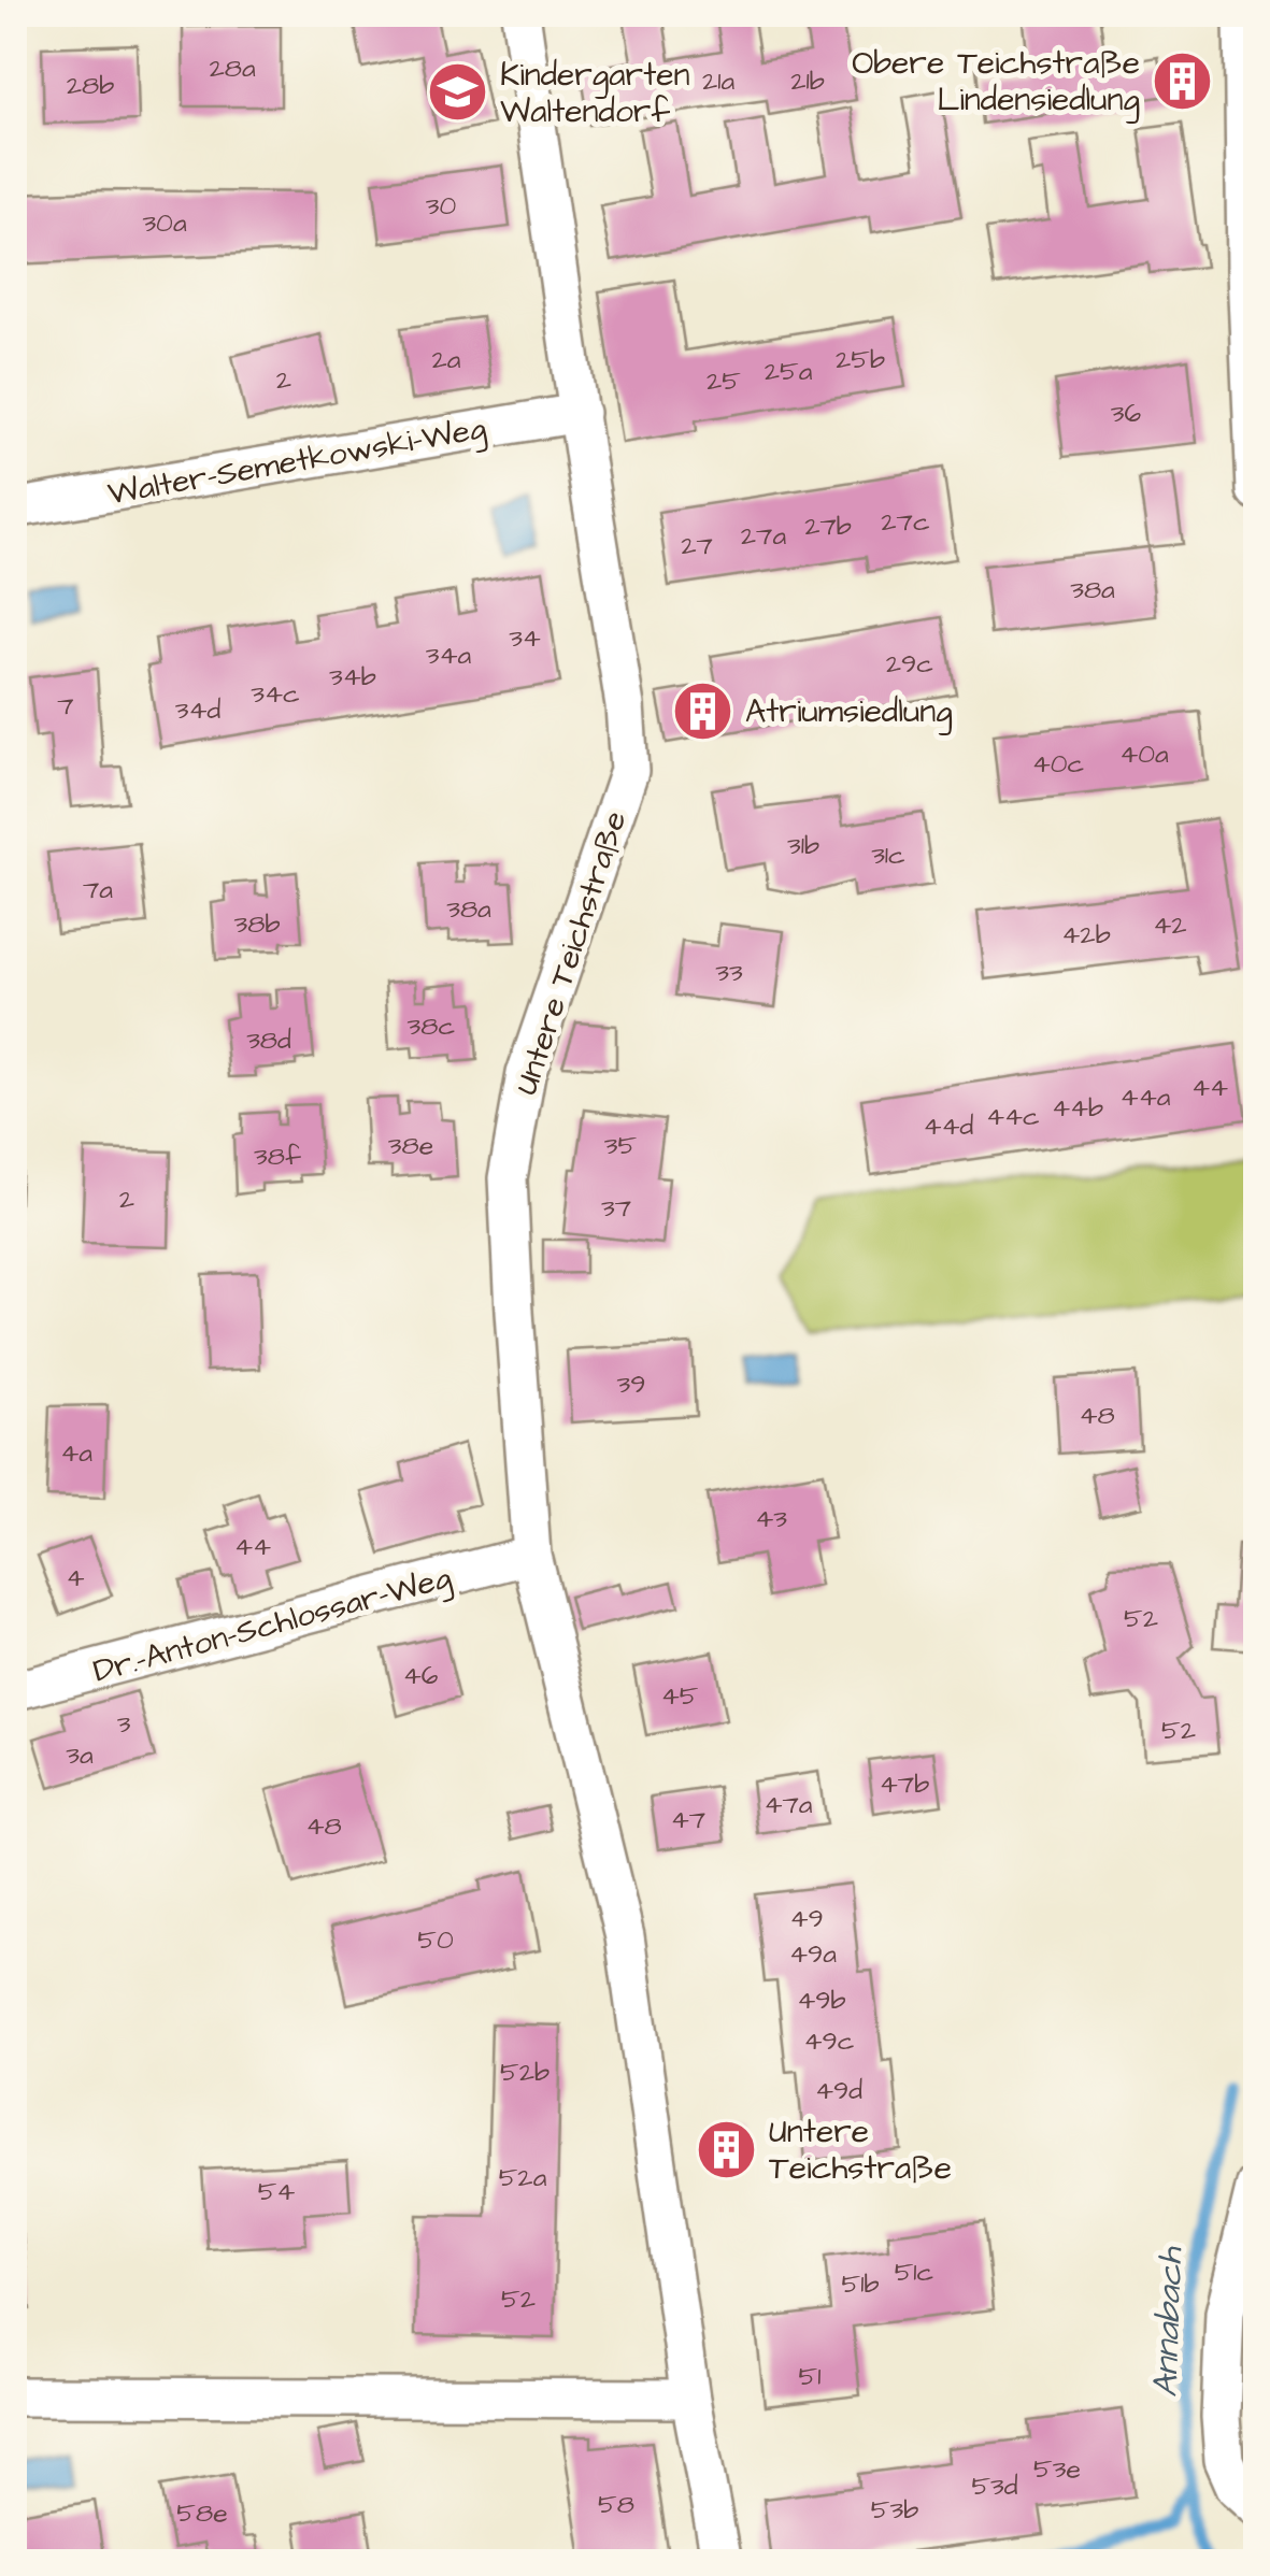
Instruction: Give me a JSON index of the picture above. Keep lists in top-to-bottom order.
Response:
{
  "streets": {
    "street": ["Walter-Semetkowski-Weg", "Untere Teichstraße", "Dr.-Anton-Schlossar-Weg"]
  },
  "crossings": [
    ["Walter-Semetkowski-Weg", "Untere Teichstraße"],
    ["Untere Teichstraße", "Dr.-Anton-Schlossar-Weg"]
  ],
  "water": ["Annabach"],
  "places": {
    "building": ["Obere Teichstraße Lindensiedlung", "Atriumsiedlung", "Untere Teichstraße"],
    "school or university": ["Kindergarten Waltendorf"]
  },
  "house_numbers": [
    "28a",
    "21a",
    "21b",
    "28b",
    "30",
    "30a",
    "2a",
    "25b",
    "25a",
    "2",
    "25",
    "36",
    "27c",
    "27b",
    "27a",
    "27",
    "38a",
    "34",
    "34a",
    "29c",
    "34b",
    "34c",
    "7",
    "34d",
    "40a",
    "40c",
    "31b",
    "31c",
    "7a",
    "38a",
    "38b",
    "42",
    "42b",
    "33",
    "38c",
    "38d",
    "44",
    "44a",
    "44b",
    "44c",
    "44d",
    "38e",
    "35",
    "38f",
    "2",
    "37",
    "39",
    "48",
    "4a",
    "43",
    "44",
    "4",
    "52",
    "46",
    "45",
    "3",
    "52",
    "3a",
    "47b",
    "47a",
    "47",
    "48",
    "49",
    "50",
    "49a",
    "49b",
    "49c",
    "52b",
    "49d",
    "52a",
    "54",
    "51c",
    "51b",
    "52",
    "51",
    "53e",
    "53d",
    "58",
    "53b",
    "58e"
  ]
}
